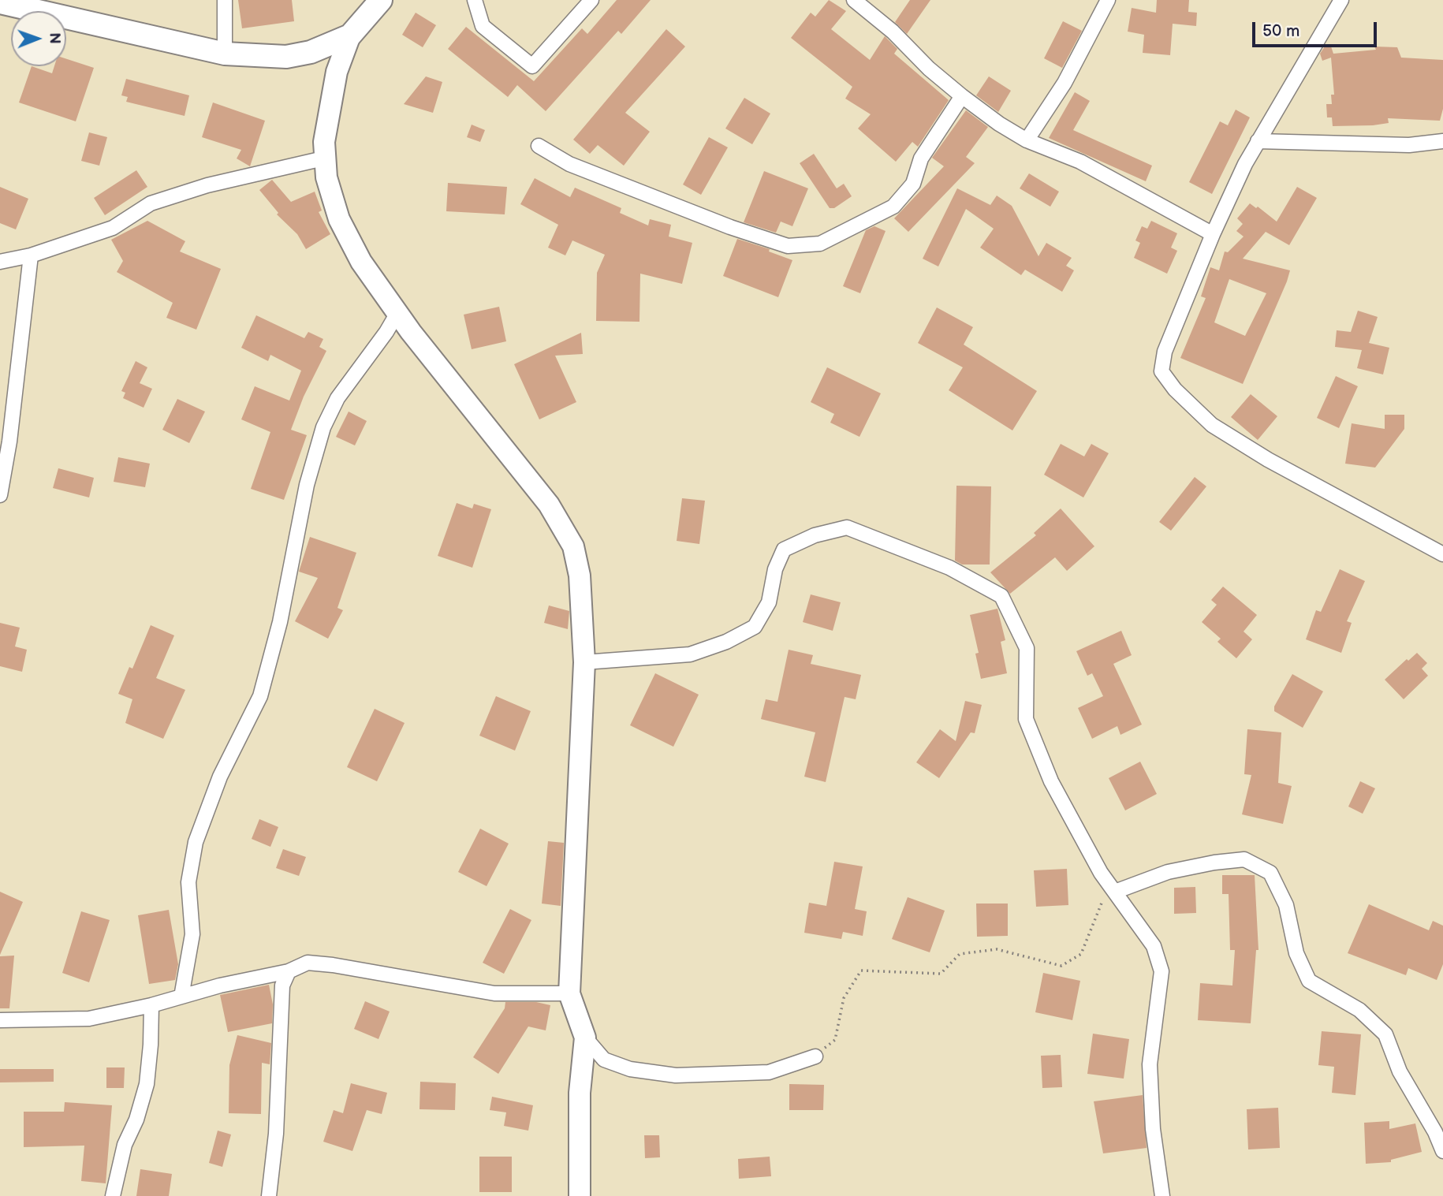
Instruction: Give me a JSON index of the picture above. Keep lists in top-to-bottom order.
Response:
{
  "scale_bar": "50 m",
  "north": "right"
}
